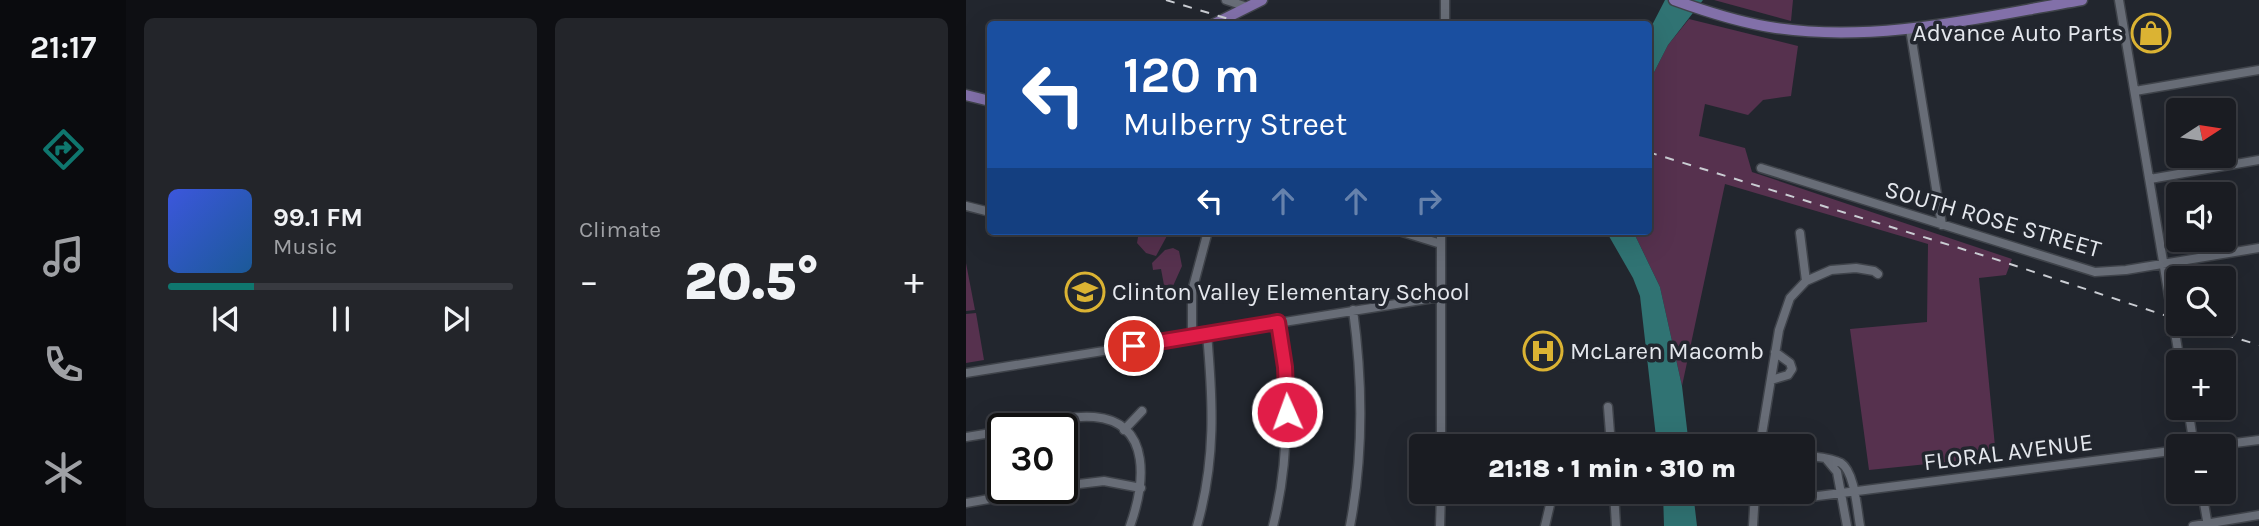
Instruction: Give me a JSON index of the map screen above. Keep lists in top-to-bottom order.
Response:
{
  "streets": {
    "street": ["SOUTH ROSE STREET", "FLORAL AVENUE"]
  },
  "places": {
    "shop": ["Advance Auto Parts"],
    "school or university": ["Clinton Valley Elementary School"],
    "hospital": ["McLaren Macomb"]
  },
  "north": "right",
  "page": {
    "tabs": "21:17",
    "tile": "Climate",
    "turn": ["120 m", "Mulberry Street"],
    "map_buttons": ["+", "−"],
    "song": ["99.1 FM", "Music"],
    "heat": ["−", "20.5°", "+"],
    "limit": "30",
    "trip": "21:18 · 1 min · 310 m"
  }
}
